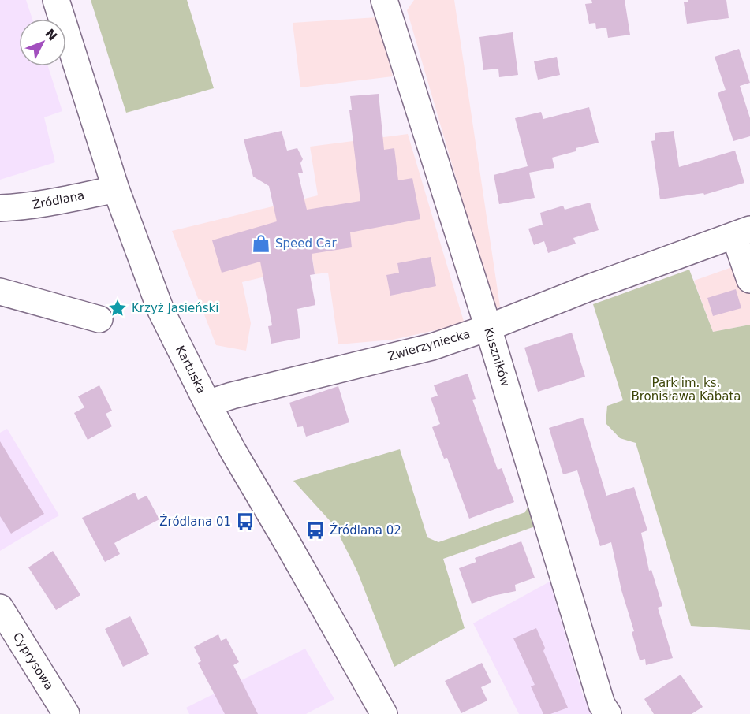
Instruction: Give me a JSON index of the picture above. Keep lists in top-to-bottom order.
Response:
{
  "streets": {
    "street": [
      "Źródlana",
      "Zwierzyniecka",
      "Kuszników",
      "Kartuska",
      "Cyprysowa"
    ]
  },
  "crossings": [
    ["Źródlana", "Kartuska"],
    ["Zwierzyniecka", "Kuszników"],
    ["Zwierzyniecka", "Kartuska"]
  ],
  "parks": ["Park im. ks. Bronisława Kabata"],
  "places": {
    "shop": ["Speed Car"],
    "place": ["Krzyż Jasieński"],
    "bus stop": ["Źródlana 01", "Źródlana 02"]
  },
  "north": "top right"
}
